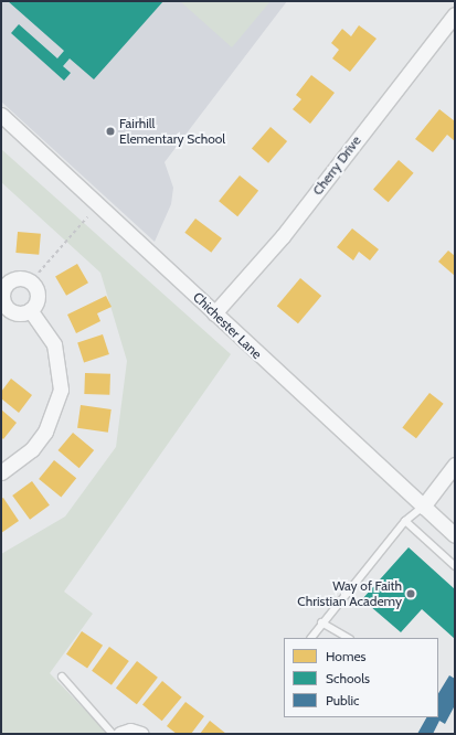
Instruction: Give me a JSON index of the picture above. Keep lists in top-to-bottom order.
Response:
{
  "streets": {
    "street": ["Cherry Drive", "Chichester Lane"]
  },
  "crossings": [
    ["Cherry Drive", "Chichester Lane"]
  ],
  "places": ["Fairhill Elementary School", "Way of Faith Christian Academy"],
  "legend": ["Homes", "Schools", "Public"]
}
